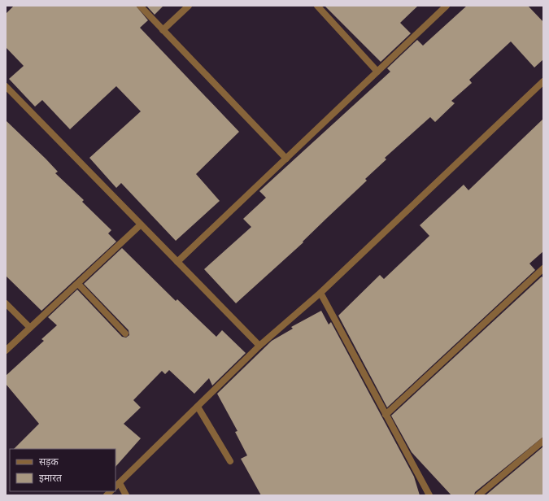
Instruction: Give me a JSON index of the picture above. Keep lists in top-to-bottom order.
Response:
{
  "legend": ["सड़क", "इमारत"]
}
